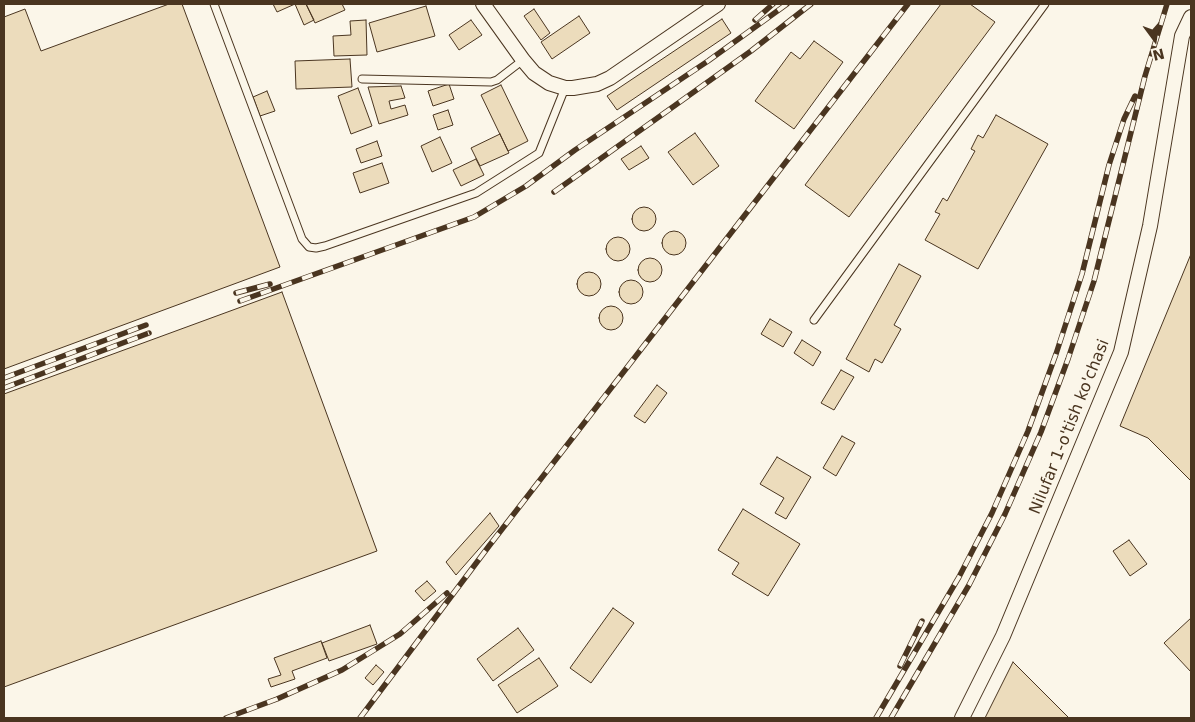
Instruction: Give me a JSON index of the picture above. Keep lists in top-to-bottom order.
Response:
{
  "streets": {
    "street": ["Nilufar 1-o'tish ko'chasi"]
  },
  "north": "bottom"
}
